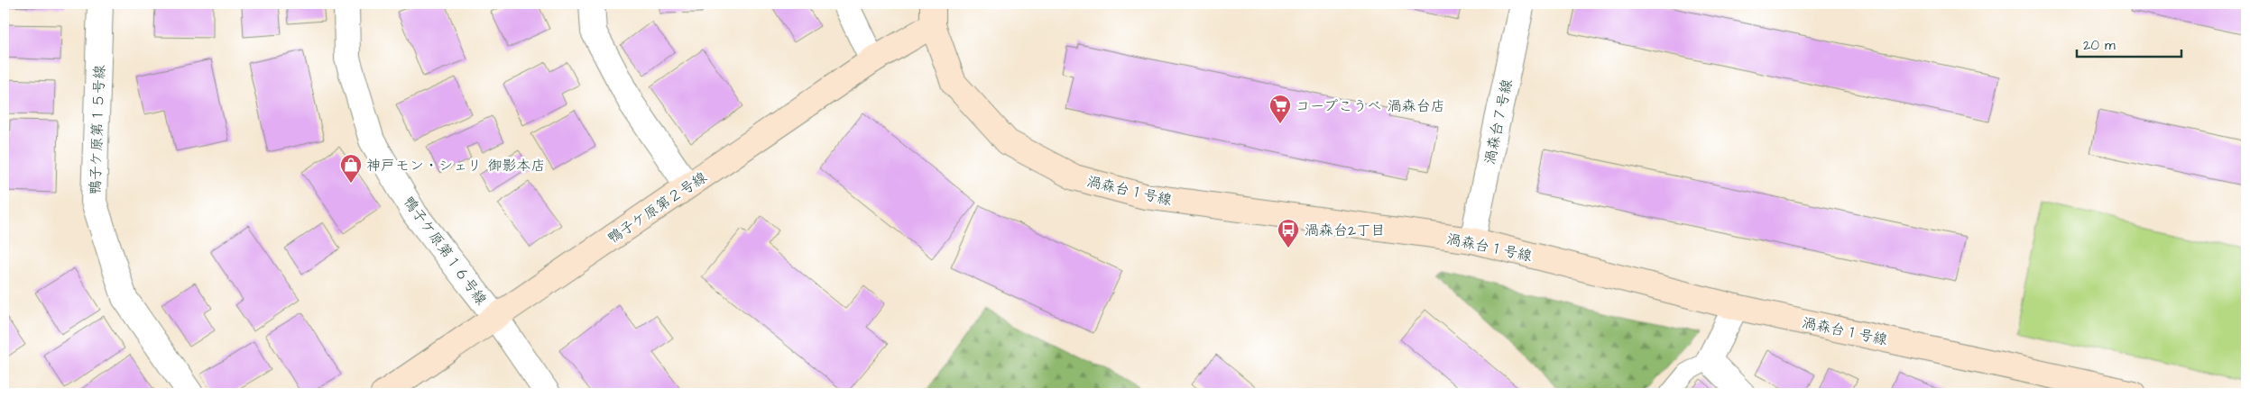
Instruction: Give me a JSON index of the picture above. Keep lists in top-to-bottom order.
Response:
{
  "streets": {
    "street": [
      "渦森台７号線",
      "鴨子ケ原第１５号線",
      "渦森台１号線",
      "鴨子ケ原第２号線",
      "鴨子ケ原第１６号線"
    ]
  },
  "crossings": [
    ["渦森台７号線", "渦森台１号線"],
    ["渦森台１号線", "鴨子ケ原第２号線"],
    ["鴨子ケ原第２号線", "鴨子ケ原第１６号線"]
  ],
  "places": {
    "supermarket": ["コープこうべ 渦森台店"],
    "shop": ["神戸モン・シェリ 御影本店"],
    "bus stop": ["渦森台2丁目"]
  },
  "scale_bar": "20 m"
}
